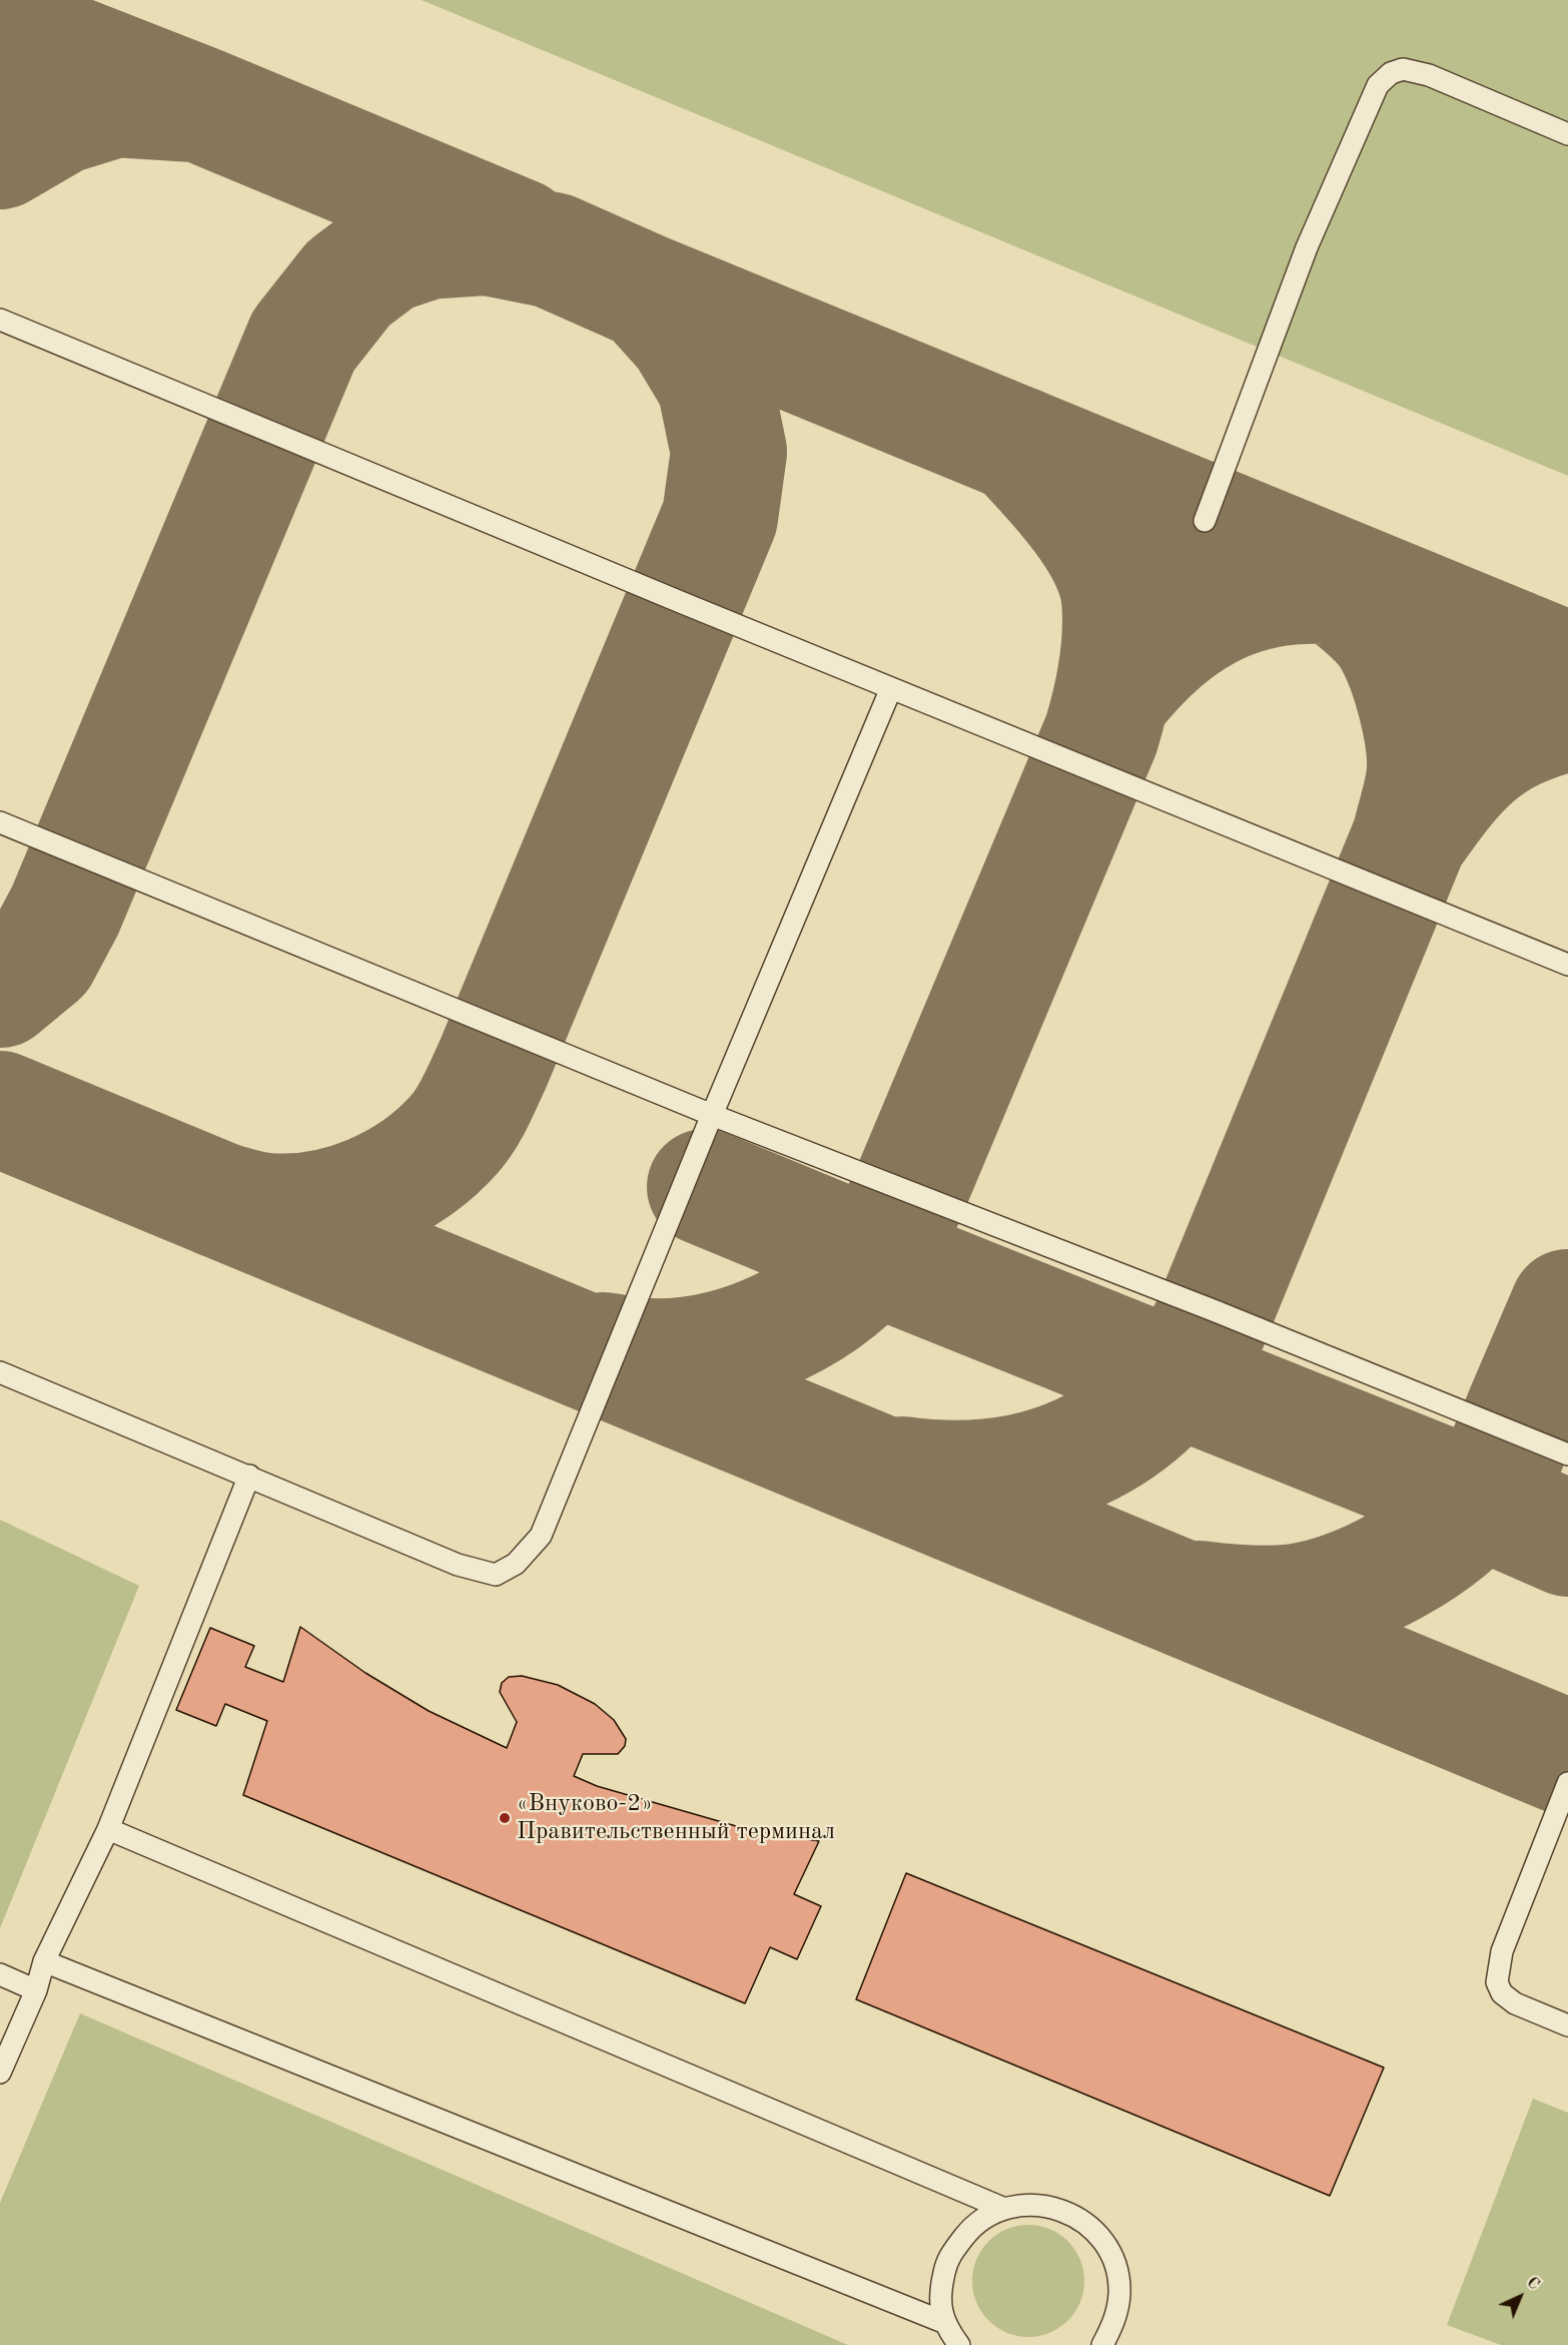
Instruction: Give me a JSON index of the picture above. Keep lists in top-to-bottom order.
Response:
{
  "places": ["«Внуково-2» Правительственный терминал"],
  "north": "top right"
}
